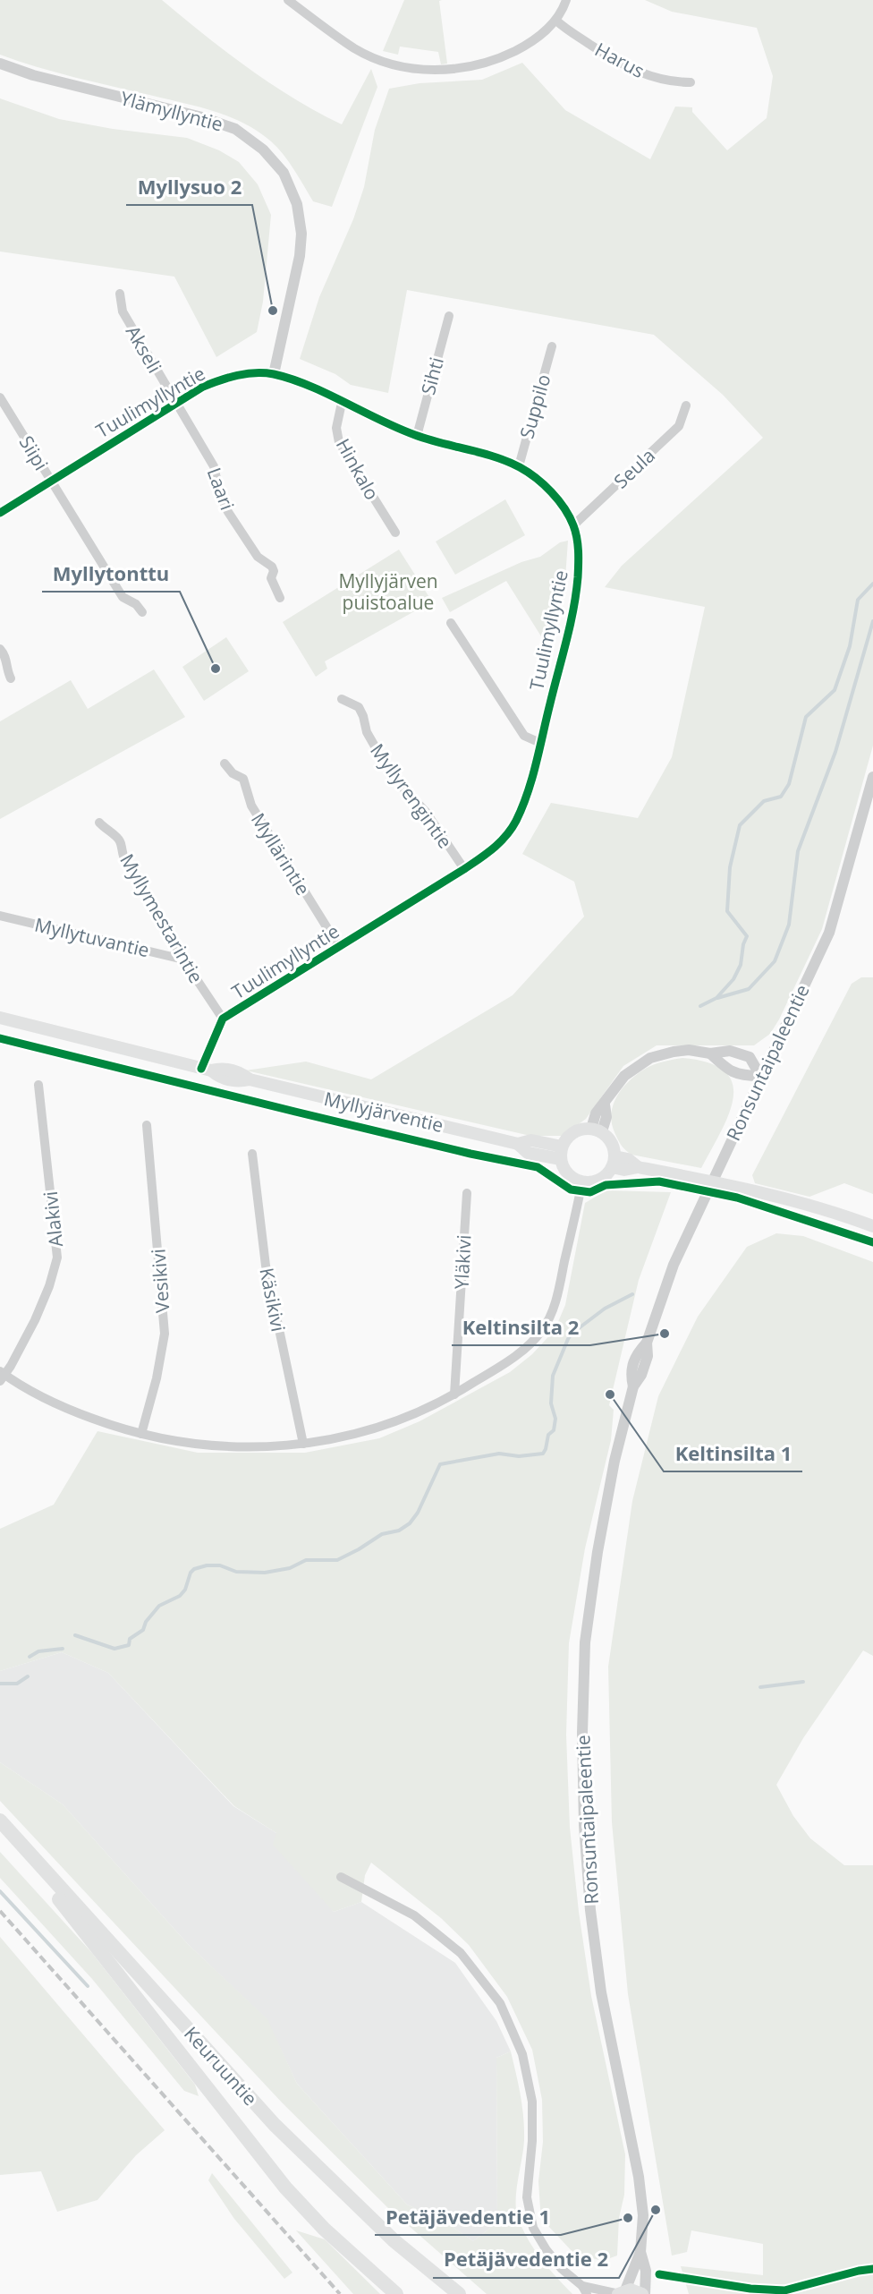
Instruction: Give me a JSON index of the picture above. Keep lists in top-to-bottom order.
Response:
{
  "streets": {
    "highway": ["Keuruuntie"],
    "main road": ["Myllyjärventie"],
    "street": [
      "Harus",
      "Ylämyllyntie",
      "Akseli",
      "Sihti",
      "Tuulimyllyntie",
      "Suppilo",
      "Siipi",
      "Seula",
      "Hinkalo",
      "Laari",
      "Myllyrengintie",
      "Myllärintie",
      "Myllymestarintie",
      "Myllytuvantie",
      "Ronsuntaipaleentie",
      "Alakivi",
      "Yläkivi",
      "Vesikivi",
      "Käsikivi"
    ]
  },
  "crossings": [
    ["Ylämyllyntie", "Tuulimyllyntie"],
    ["Akseli", "Tuulimyllyntie"],
    ["Akseli", "Laari"],
    ["Sihti", "Tuulimyllyntie"],
    ["Tuulimyllyntie", "Suppilo"],
    ["Tuulimyllyntie", "Siipi"],
    ["Tuulimyllyntie", "Seula"],
    ["Tuulimyllyntie", "Hinkalo"],
    ["Tuulimyllyntie", "Laari"],
    ["Tuulimyllyntie", "Myllyrengintie"],
    ["Tuulimyllyntie", "Myllärintie"],
    ["Tuulimyllyntie", "Myllymestarintie"],
    ["Tuulimyllyntie", "Myllyjärventie"],
    ["Myllymestarintie", "Myllytuvantie"]
  ],
  "parks": ["Myllyjärven puistoalue"],
  "places": [
    "Myllysuo 2",
    "Myllytonttu",
    "Keltinsilta 2",
    "Keltinsilta 1",
    "Petäjävedentie 2",
    "Petäjävedentie 1"
  ]
}
